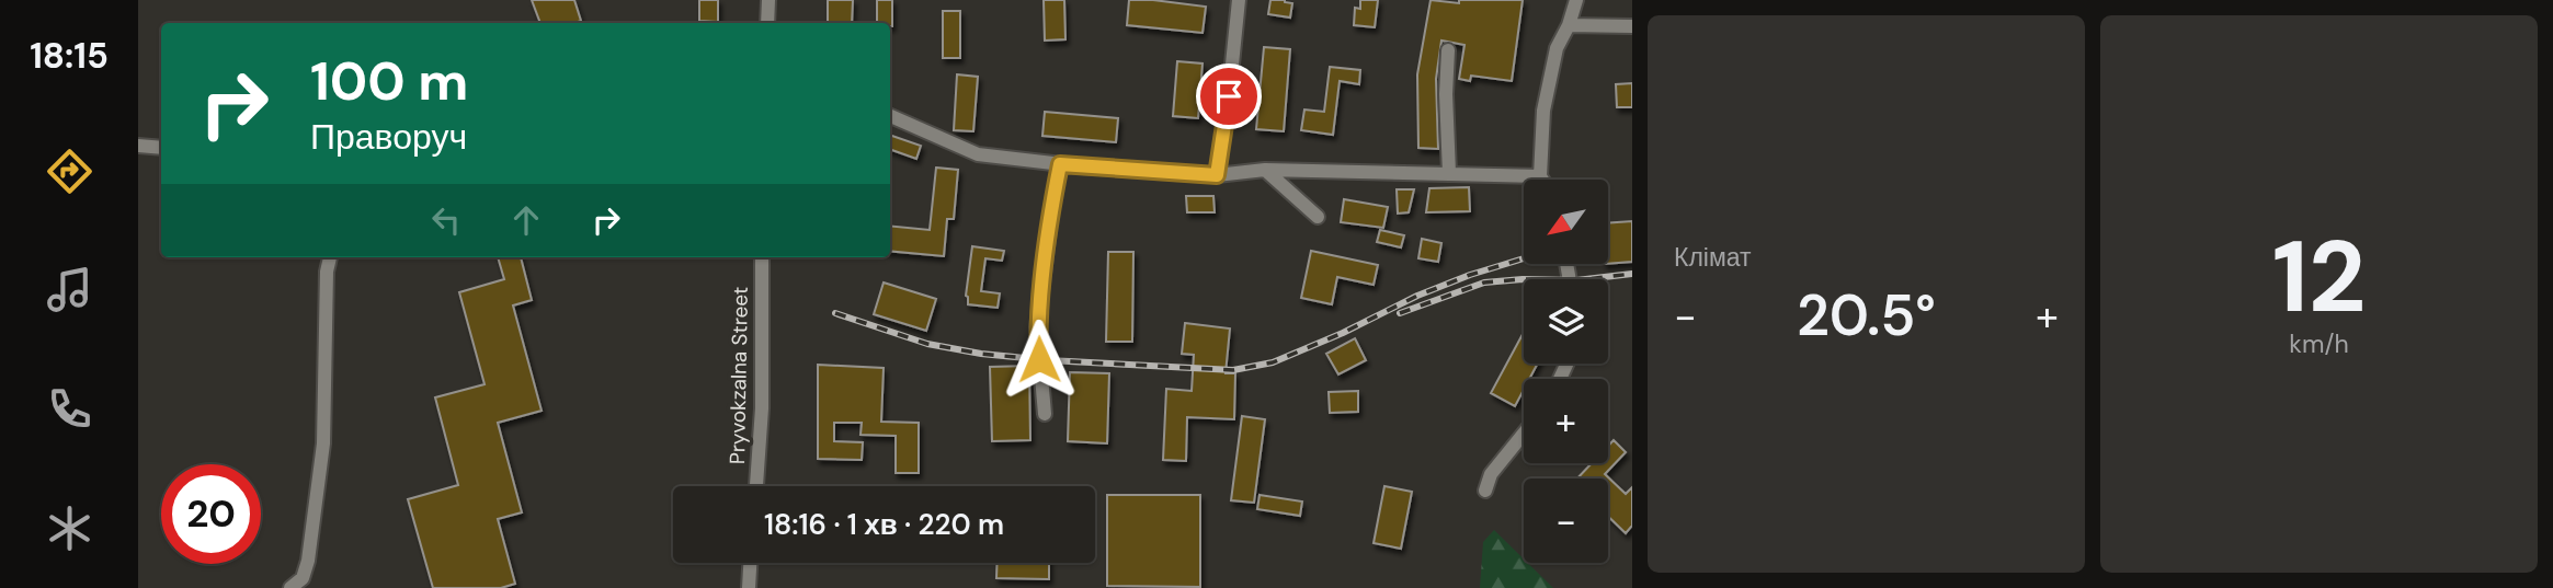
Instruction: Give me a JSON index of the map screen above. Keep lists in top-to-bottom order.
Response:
{
  "streets": {
    "street": ["Pryvokzalna Street"]
  },
  "north": "bottom left",
  "page": {
    "tabs": "18:15",
    "tile": [
      "Клімат",
      ["12", "km/h"]
    ],
    "turn": ["100 m", "Праворуч"],
    "map_buttons": ["+", "−"],
    "heat": ["−", "20.5°", "+"],
    "limit": "20",
    "trip": "18:16 · 1 хв · 220 m"
  }
}
